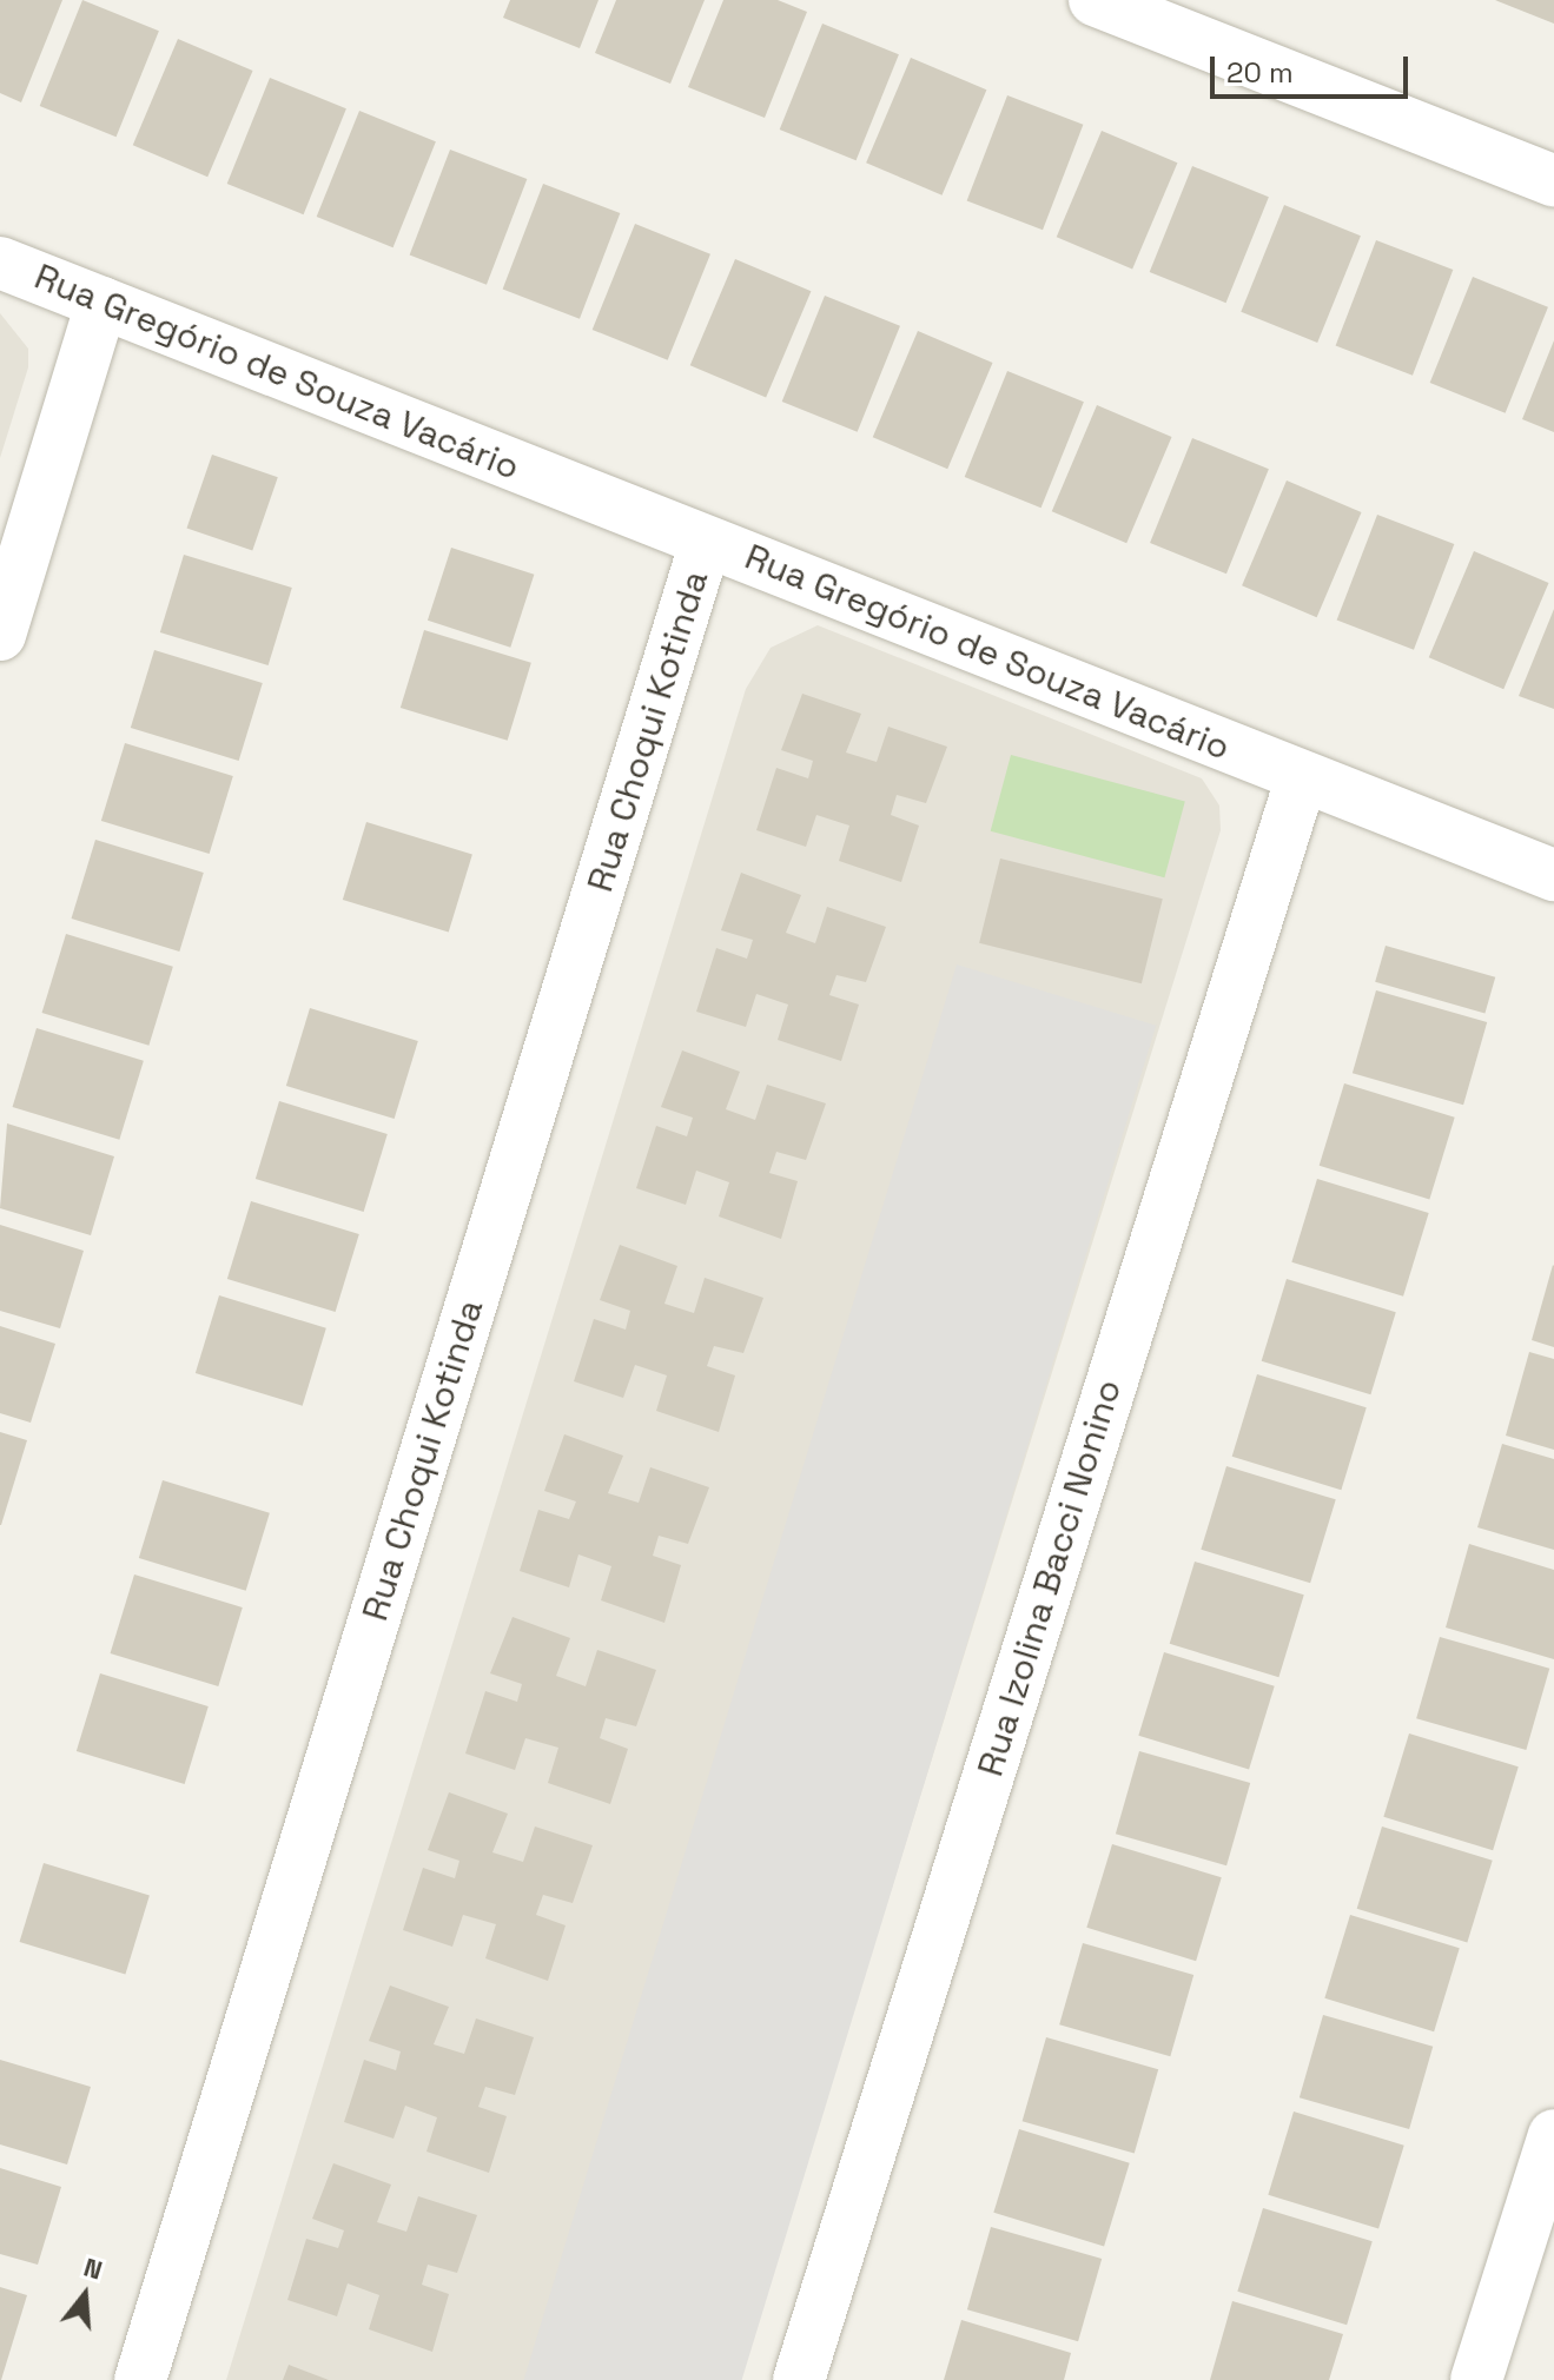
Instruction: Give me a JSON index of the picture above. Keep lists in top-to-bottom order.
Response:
{
  "streets": {
    "street": ["Rua Gregório de Souza Vacário", "Rua Choqui Kotinda", "Rua Izolina Bacci Nonino"]
  },
  "crossings": [
    ["Rua Gregório de Souza Vacário", "Rua Choqui Kotinda"],
    ["Rua Gregório de Souza Vacário", "Rua Izolina Bacci Nonino"]
  ],
  "scale_bar": "20 m",
  "north": "top"
}
